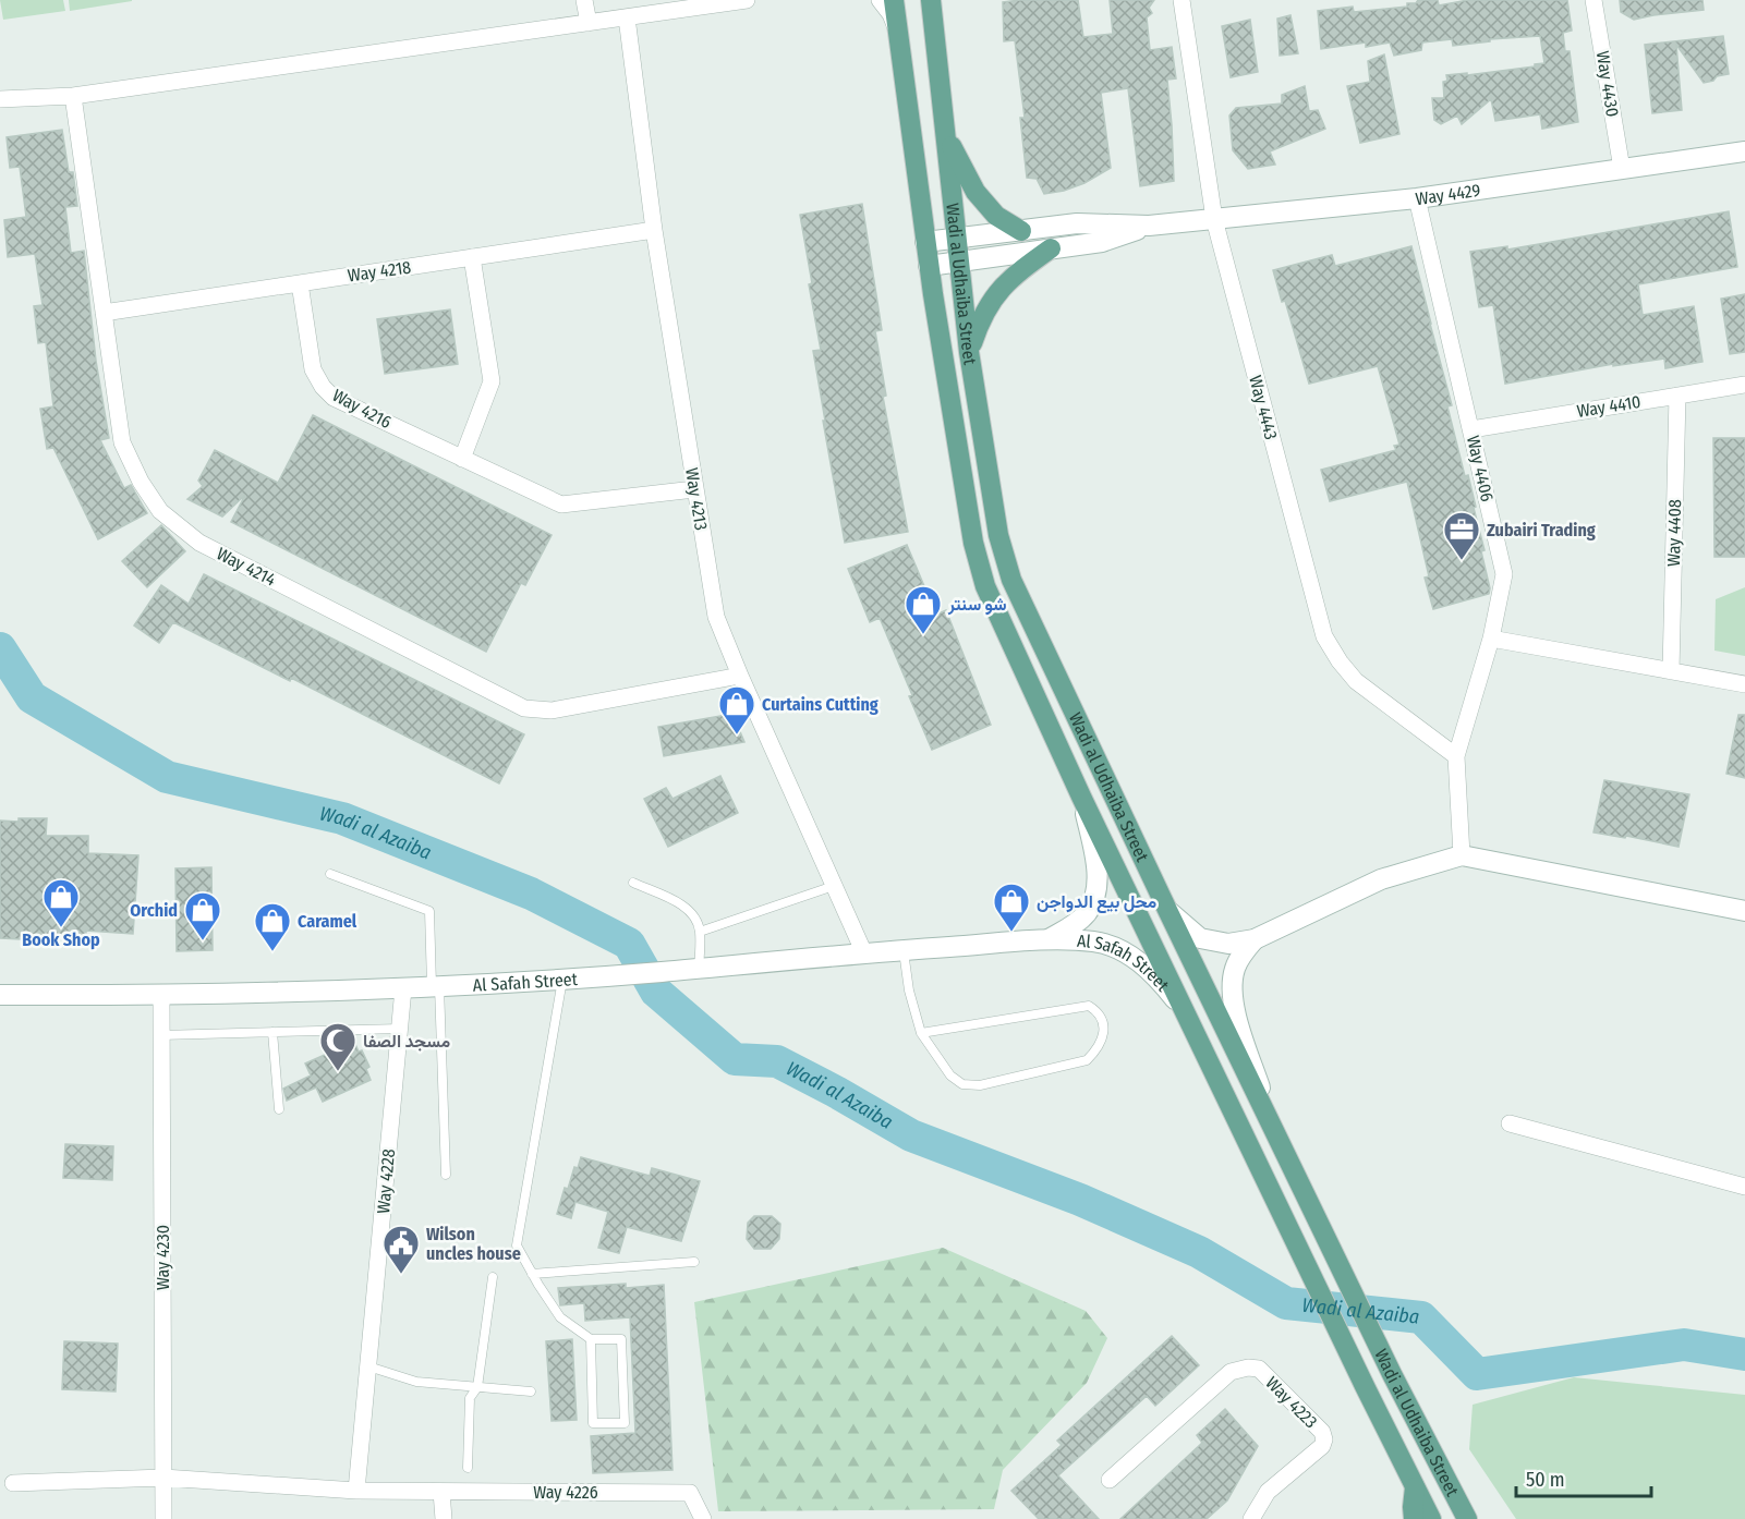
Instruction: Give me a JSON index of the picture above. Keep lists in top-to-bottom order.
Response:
{
  "streets": {
    "main road": ["Wadi al Udhaiba Street"],
    "street": [
      "Way 4430",
      "Way 4429",
      "Way 4218",
      "Way 4410",
      "Way 4443",
      "Way 4216",
      "Way 4406",
      "Way 4213",
      "Way 4408",
      "Way 4214",
      "Al Safah Street",
      "Way 4228",
      "Way 4230",
      "Way 4223",
      "Way 4226"
    ]
  },
  "crossings": [
    ["Way 4430", "Way 4429"],
    ["Way 4429", "Wadi al Udhaiba Street"],
    ["Way 4429", "Way 4443"],
    ["Way 4429", "Way 4406"],
    ["Way 4218", "Way 4216"],
    ["Way 4218", "Way 4213"],
    ["Way 4218", "Way 4214"],
    ["Wadi al Udhaiba Street", "Al Safah Street"],
    ["Way 4410", "Way 4406"],
    ["Way 4410", "Way 4408"],
    ["Way 4443", "Way 4406"],
    ["Way 4216", "Way 4213"],
    ["Way 4213", "Way 4214"],
    ["Way 4213", "Al Safah Street"],
    ["Al Safah Street", "Way 4228"],
    ["Al Safah Street", "Way 4230"],
    ["Way 4228", "Way 4226"],
    ["Way 4230", "Way 4226"]
  ],
  "water": ["Wadi al Azaiba"],
  "places": {
    "office": ["Zubairi Trading"],
    "shop": [
      "شو سنتر",
      "Curtains Cutting",
      "Book Shop",
      "محل بيع الدواجن",
      "Orchid",
      "Caramel"
    ],
    "mosque": ["مسجد الصفا"],
    "public building": ["Wilson uncles house"]
  },
  "scale_bar": "50 m"
}
